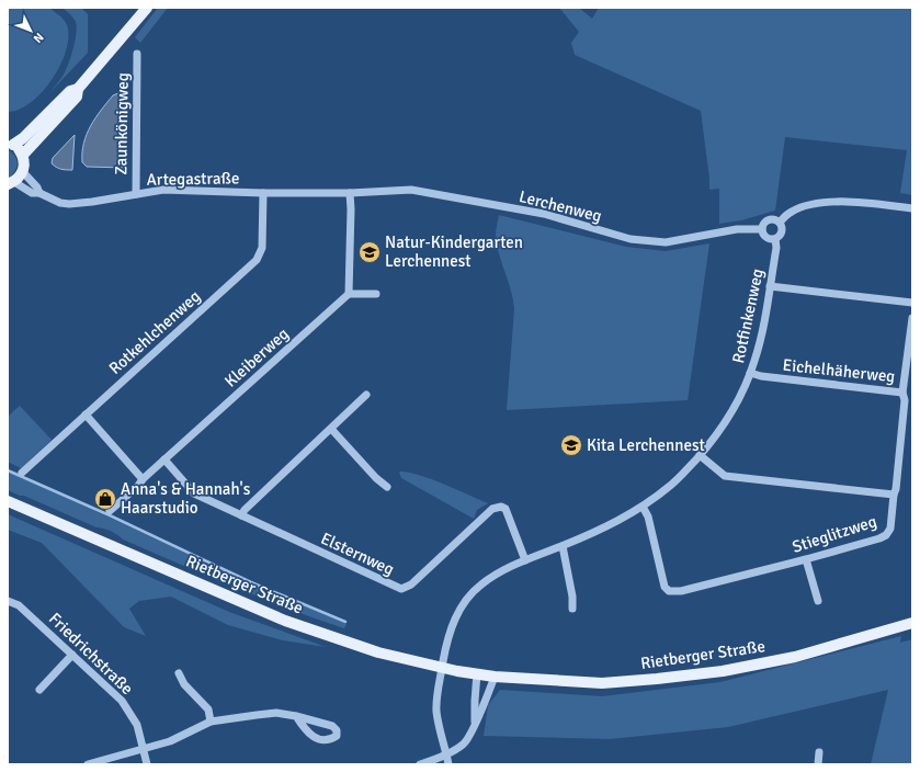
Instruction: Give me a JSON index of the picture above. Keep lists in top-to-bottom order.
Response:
{
  "streets": {
    "main road": ["Rietberger Straße"],
    "street": [
      "Zaunkönigweg",
      "Artegastraße",
      "Lerchenweg",
      "Rotfinkenweg",
      "Rotkehlchenweg",
      "Kleiberweg",
      "Eichelhäherweg",
      "Stieglitzweg",
      "Elsternweg",
      "Friedrichstraße"
    ]
  },
  "crossings": [
    ["Zaunkönigweg", "Artegastraße"],
    ["Artegastraße", "Lerchenweg"],
    ["Artegastraße", "Rotkehlchenweg"],
    ["Lerchenweg", "Rotfinkenweg"],
    ["Rotfinkenweg", "Eichelhäherweg"],
    ["Rotfinkenweg", "Stieglitzweg"],
    ["Rotfinkenweg", "Elsternweg"],
    ["Kleiberweg", "Elsternweg"]
  ],
  "places": {
    "school or university": ["Natur-Kindergarten Lerchennest", "Kita Lerchennest"],
    "shop": ["Anna's & Hannah's Haarstudio"]
  },
  "north": "bottom right"
}
